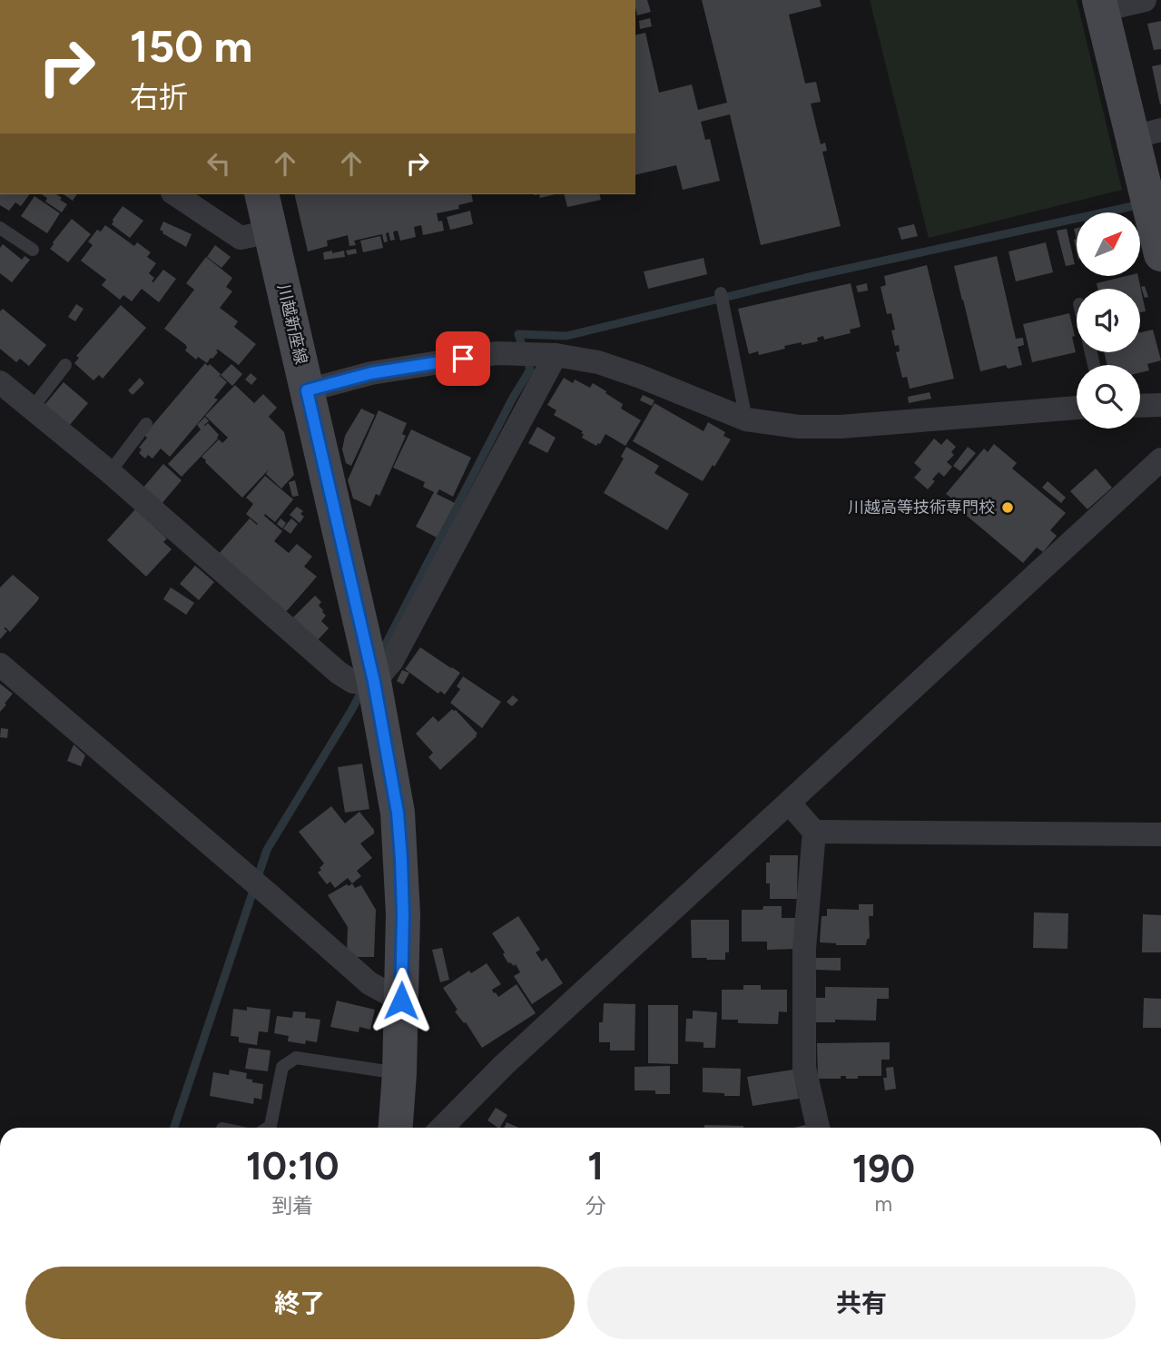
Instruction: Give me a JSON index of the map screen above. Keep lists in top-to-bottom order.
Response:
{
  "streets": {
    "main road": ["川越新座線"]
  },
  "places": ["川越高等技術専門校"],
  "north": "top right",
  "page": {
    "turn": ["150 m", "右折"],
    "eta": [
      "10:10",
      "到着",
      "1",
      "分",
      "190",
      "m"
    ],
    "buttons": ["終了", "共有"]
  }
}
